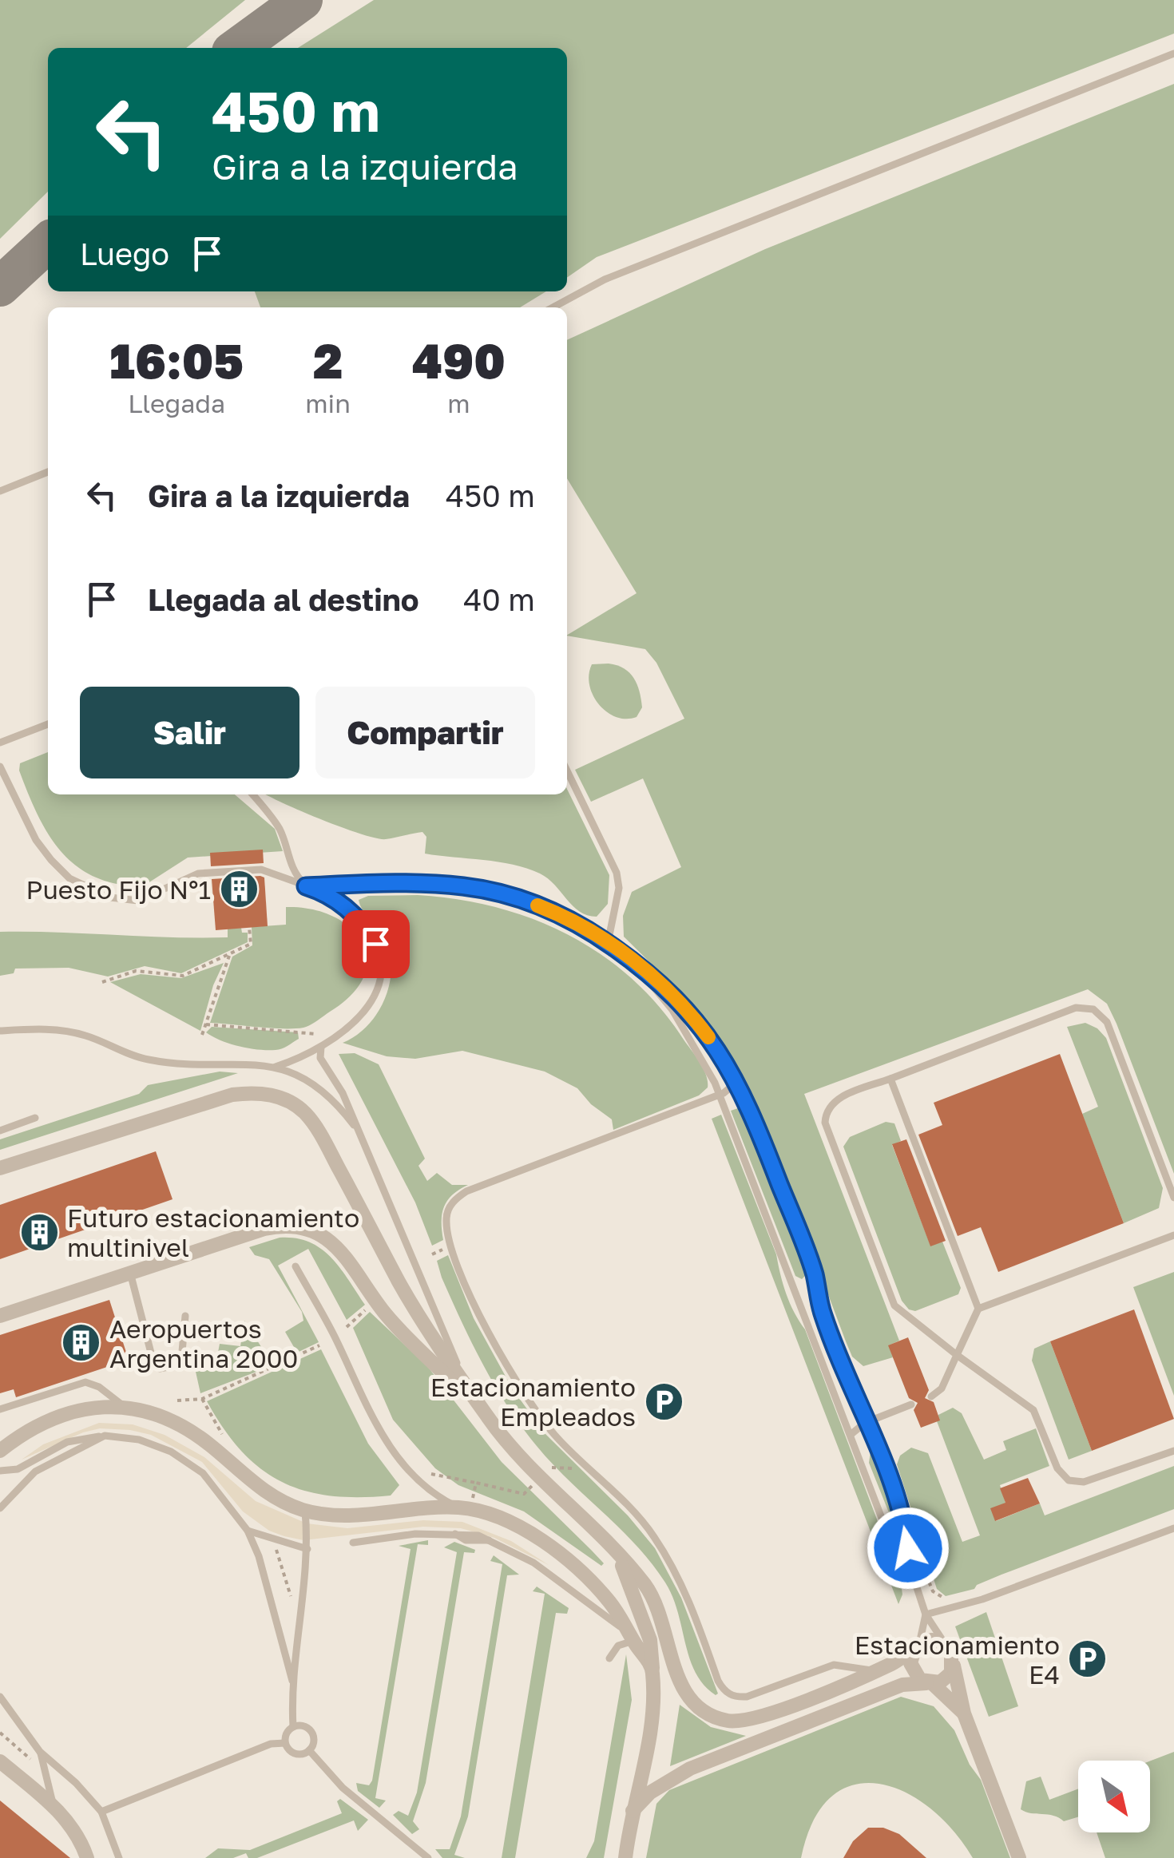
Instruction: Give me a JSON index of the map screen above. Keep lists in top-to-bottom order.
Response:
{
  "places": {
    "building": ["Puesto Fijo N°1", "Futuro estacionamiento multinivel", "Aeropuertos Argentina 2000"],
    "parking": ["Estacionamiento Empleados", "Estacionamiento E4"]
  },
  "north": "bottom right",
  "page": {
    "turn": ["450 m", "Gira a la izquierda"],
    "then": "Luego",
    "eta": [
      "16:05",
      "Llegada",
      "2",
      "min",
      "490",
      "m"
    ],
    "list": [
      {
        "name": "Gira a la izquierda",
        "value": "450 m"
      },
      {
        "name": "Llegada al destino",
        "value": "40 m"
      }
    ],
    "buttons": ["Salir", "Compartir"]
  }
}
